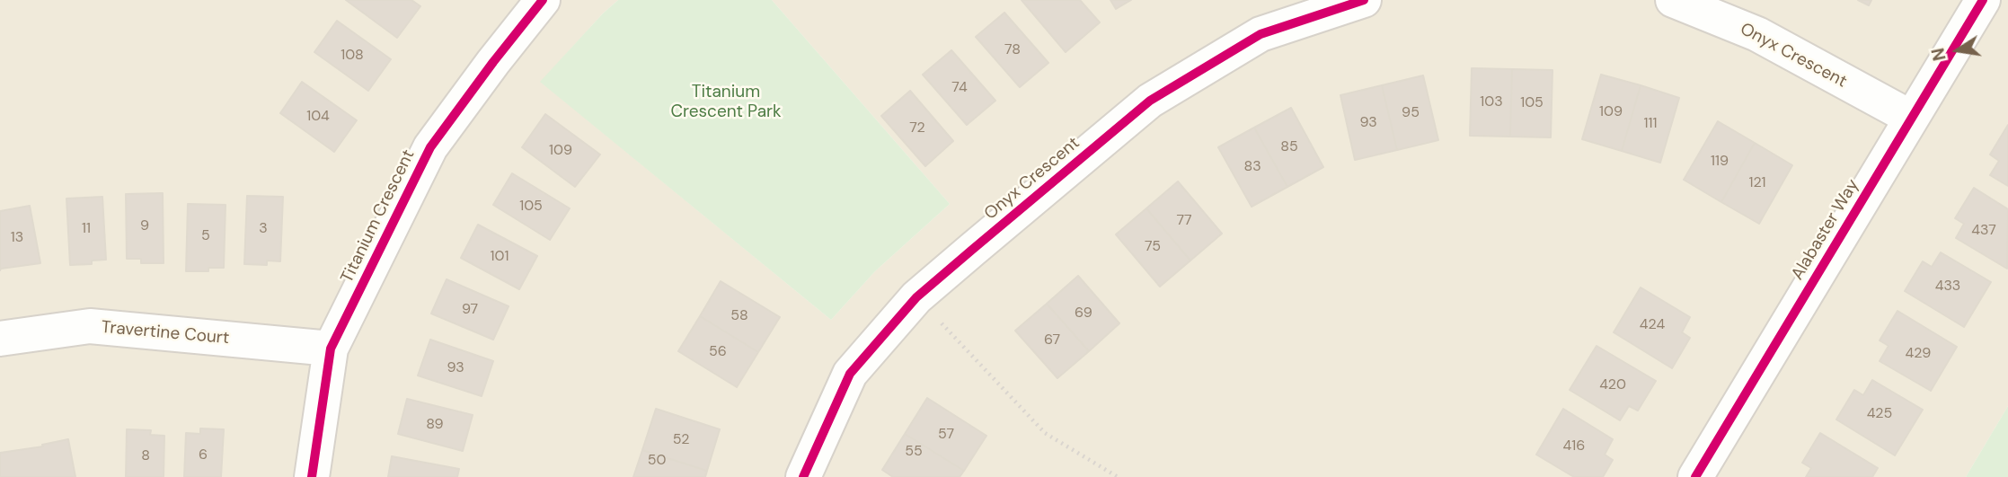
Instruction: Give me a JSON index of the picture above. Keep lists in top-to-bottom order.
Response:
{
  "streets": {
    "street": [
      "Onyx Crescent",
      "Titanium Crescent",
      "Alabaster Way",
      "Travertine Court"
    ]
  },
  "crossings": [
    ["Onyx Crescent", "Alabaster Way"],
    ["Titanium Crescent", "Travertine Court"]
  ],
  "parks": ["Titanium Crescent Park"],
  "house_numbers": [
    "78",
    "108",
    "74",
    "103",
    "105",
    "109",
    "95",
    "104",
    "93",
    "111",
    "72",
    "85",
    "109",
    "119",
    "83",
    "121",
    "105",
    "77",
    "9",
    "11",
    "3",
    "437",
    "5",
    "13",
    "75",
    "101",
    "433",
    "97",
    "69",
    "58",
    "424",
    "67",
    "56",
    "429",
    "93",
    "420",
    "425",
    "89",
    "57",
    "52",
    "416",
    "55",
    "6",
    "8",
    "50"
  ],
  "north": "left"
}
